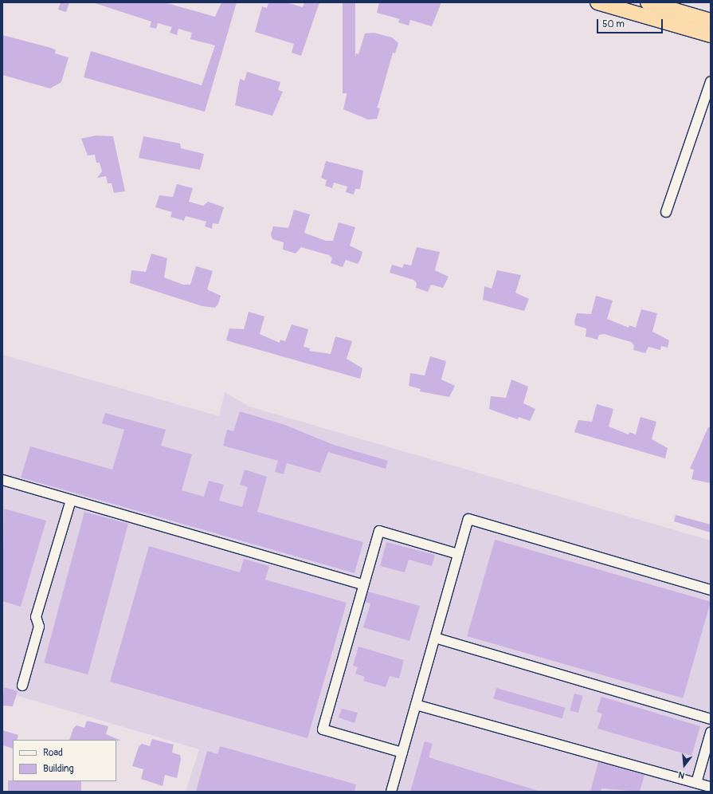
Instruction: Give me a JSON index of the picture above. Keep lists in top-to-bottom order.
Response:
{
  "legend": ["Road", "Building"],
  "scale_bar": "50 m",
  "north": "bottom"
}
